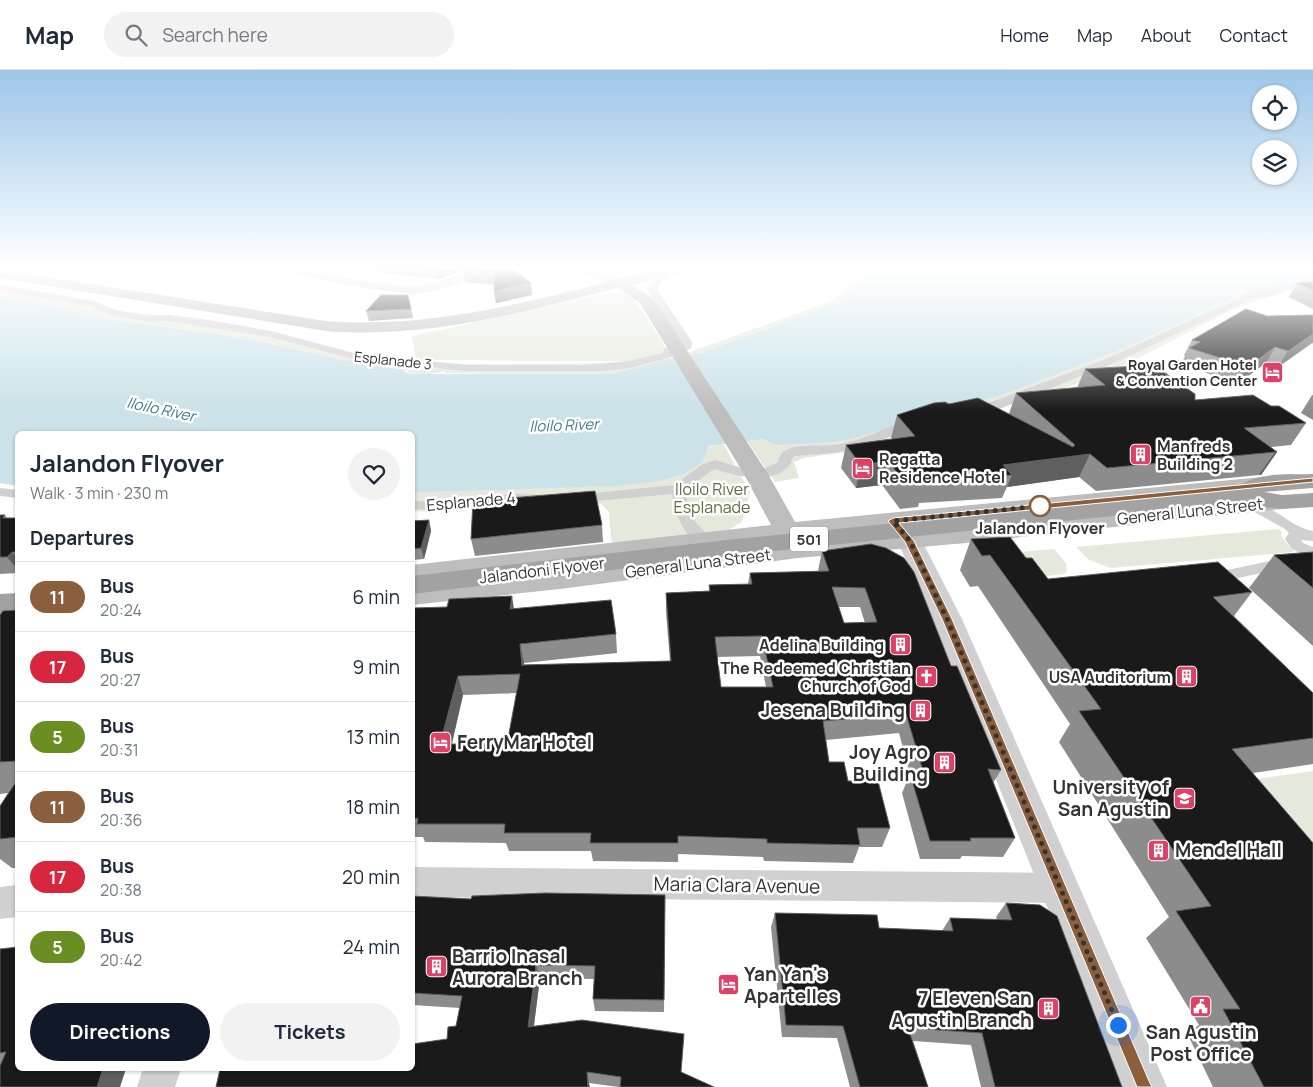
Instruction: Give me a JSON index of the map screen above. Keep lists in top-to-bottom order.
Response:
{
  "streets": {
    "highway": ["General Luna Street", "501", "Jalandoni Flyover"],
    "street": ["Esplanade 3", "Esplanade 4", "Maria Clara Avenue"]
  },
  "crossings": [
    ["General Luna Street", "Jalandoni Flyover"]
  ],
  "water": ["Iloilo River"],
  "parks": ["Iloilo River Esplanade"],
  "places": {
    "hotel": [
      "Royal Garden Hotel & Convention Center",
      "Regatta Residence Hotel",
      "FerryMar Hotel",
      "Yan Yan's Apartelles"
    ],
    "building": [
      "Manfreds Building 2",
      "Adelina Building",
      "USA Auditorium",
      "Jesena Building",
      "Joy Agro Building",
      "Mendel Hall",
      "Barrio Inasal Aurora Branch",
      "7 Eleven San Agustin Branch"
    ],
    "other": ["Jalandon Flyover"],
    "church": ["The Redeemed Christian Church of God"],
    "school or university": ["University of San Agustin"],
    "public building": ["San Agustin Post Office"]
  },
  "lines": ["bus line 11"],
  "page": {
    "header": "Map",
    "search": "Search here",
    "nav": [
      "Home",
      "Map",
      "About",
      "Contact"
    ],
    "heading": [
      ["Jalandon Flyover", "Walk · 3 min · 230 m"],
      "Departures"
    ],
    "list": [
      {
        "mark": "11",
        "name": "Bus",
        "note": "20:24",
        "value": "6 min"
      },
      {
        "mark": "17",
        "name": "Bus",
        "note": "20:27",
        "value": "9 min"
      },
      {
        "mark": "5",
        "name": "Bus",
        "note": "20:31",
        "value": "13 min"
      },
      {
        "mark": "11",
        "name": "Bus",
        "note": "20:36",
        "value": "18 min"
      },
      {
        "mark": "17",
        "name": "Bus",
        "note": "20:38",
        "value": "20 min"
      },
      {
        "mark": "5",
        "name": "Bus",
        "note": "20:42",
        "value": "24 min"
      }
    ],
    "buttons": ["Directions", "Tickets"]
  }
}
